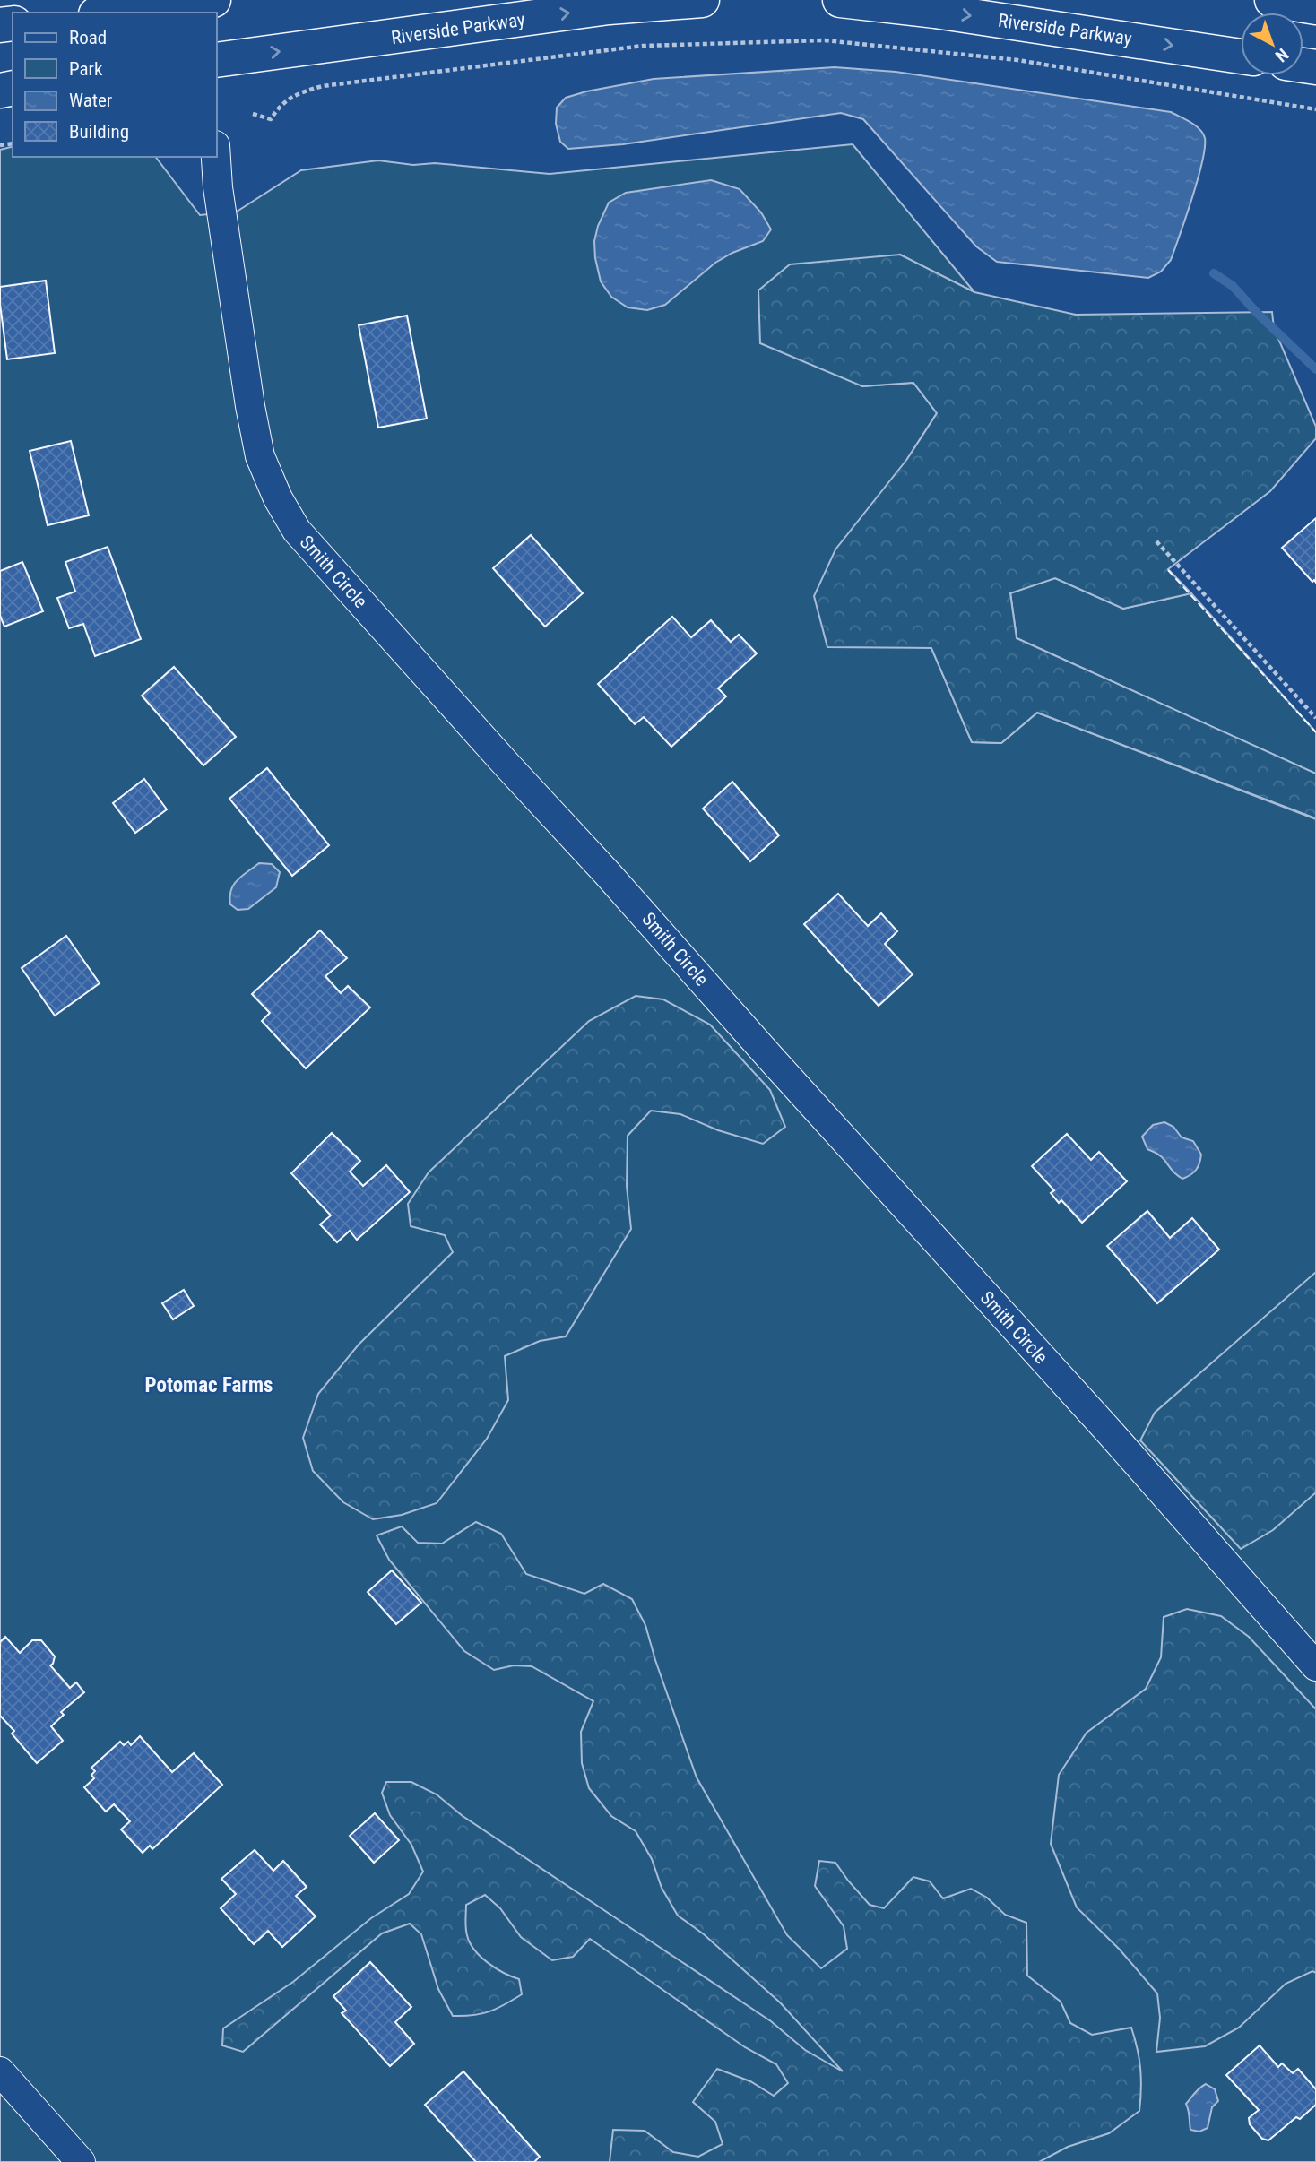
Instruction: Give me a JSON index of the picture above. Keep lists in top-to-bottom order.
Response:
{
  "streets": {
    "main road": ["Riverside Parkway"],
    "street": ["Smith Circle"]
  },
  "one_way": ["Riverside Parkway"],
  "districts": ["Potomac Farms"],
  "legend": [
    "Road",
    "Park",
    "Water",
    "Building"
  ],
  "north": "bottom right"
}
